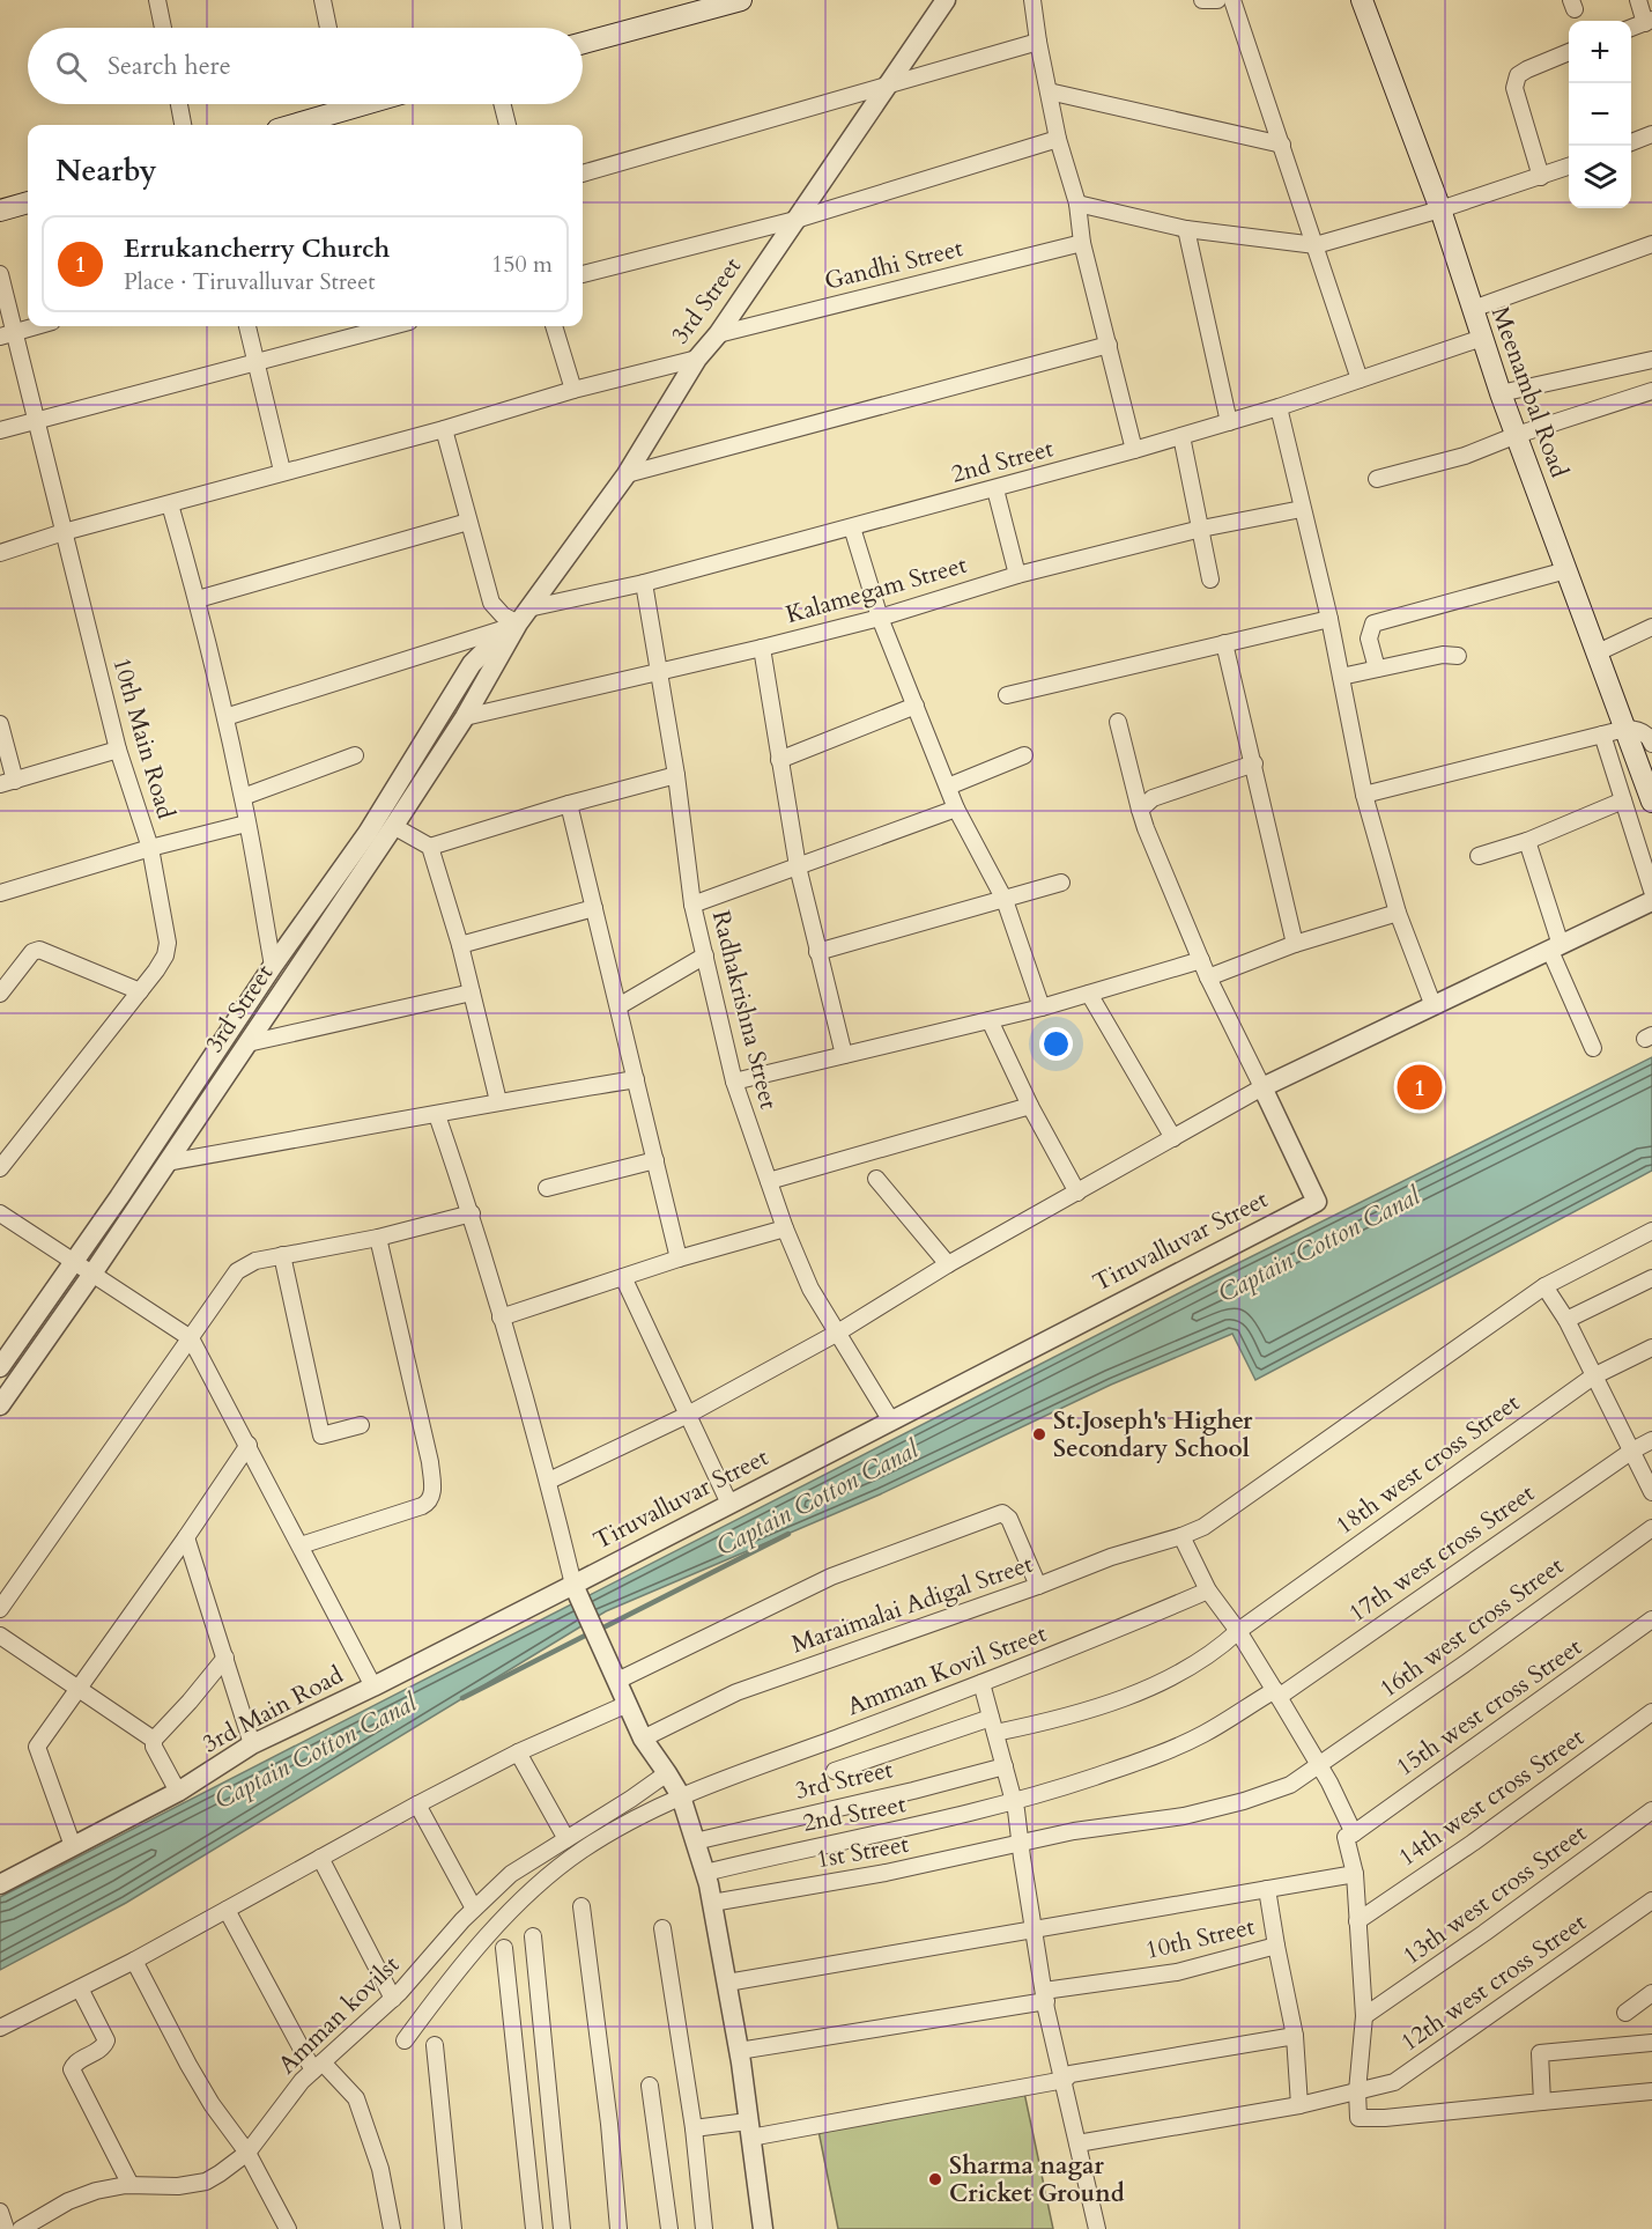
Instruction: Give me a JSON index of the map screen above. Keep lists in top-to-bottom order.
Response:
{
  "streets": {
    "main road": ["Meenambal Road"],
    "street": [
      "Gandhi Street",
      "3rd Street",
      "2nd Street",
      "Kalamegam Street",
      "10th Main Road",
      "Radhakrishna Street",
      "Tiruvalluvar Street",
      "18th west cross Street",
      "17th west cross Street",
      "Maraimalai Adigal Street",
      "16th west cross Street",
      "Amman Kovil Street",
      "15th west cross Street",
      "3rd Main Road",
      "14th west cross Street",
      "1st Street",
      "13th west cross Street",
      "10th Street",
      "12th west cross Street",
      "Amman kovilst"
    ]
  },
  "crossings": [
    ["Gandhi Street", "3rd Street"],
    ["3rd Street", "2nd Street"],
    ["3rd Street", "Kalamegam Street"],
    ["Meenambal Road", "2nd Street"],
    ["2nd Street", "Radhakrishna Street"],
    ["2nd Street", "17th west cross Street"],
    ["Kalamegam Street", "Radhakrishna Street"],
    ["Radhakrishna Street", "Tiruvalluvar Street"],
    ["Tiruvalluvar Street", "3rd Main Road"],
    ["16th west cross Street", "1st Street"],
    ["10th Street", "12th west cross Street"]
  ],
  "water": ["Captain Cotton Canal"],
  "places": ["St.Joseph's Higher Secondary School", "Sharma nagar Cricket Ground"],
  "page": {
    "map_buttons": ["+", "−"],
    "search": "Search here",
    "heading": "Nearby",
    "list": [
      {
        "mark": "1",
        "name": "Errukancherry Church",
        "note": "Place · Tiruvalluvar Street",
        "value": "150 m"
      }
    ],
    "pins": "1"
  }
}
